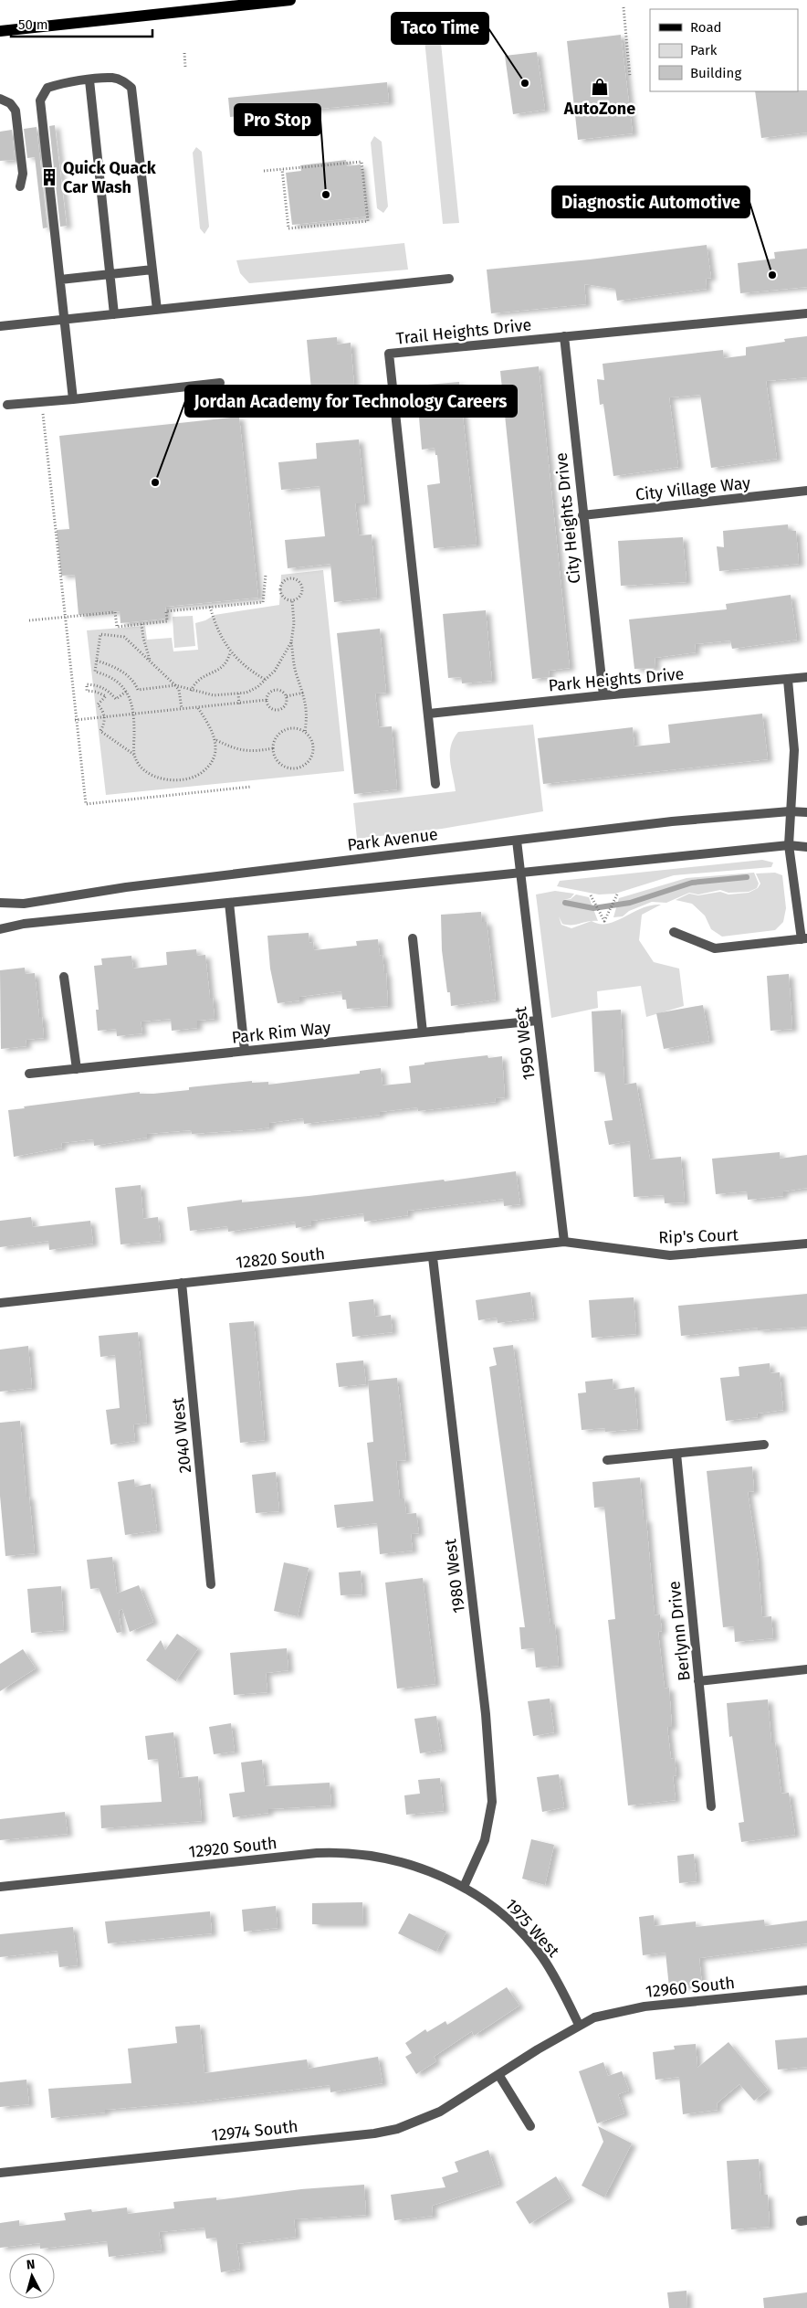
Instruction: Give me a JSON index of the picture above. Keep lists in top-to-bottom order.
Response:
{
  "streets": {
    "street": [
      "Trail Heights Drive",
      "City Village Way",
      "City Heights Drive",
      "Park Heights Drive",
      "Park Avenue",
      "Park Rim Way",
      "1950 West",
      "Rip's Court",
      "12820 South",
      "2040 West",
      "1980 West",
      "Berlynn Drive",
      "12920 South",
      "1975 West",
      "12960 South",
      "12974 South"
    ]
  },
  "crossings": [
    ["Trail Heights Drive", "City Heights Drive"],
    ["Trail Heights Drive", "Park Heights Drive"],
    ["City Village Way", "City Heights Drive"],
    ["City Heights Drive", "Park Heights Drive"],
    ["Park Avenue", "1950 West"],
    ["Park Rim Way", "1950 West"],
    ["1950 West", "Rip's Court"],
    ["1950 West", "12820 South"],
    ["Rip's Court", "12820 South"],
    ["12820 South", "2040 West"],
    ["12820 South", "1980 West"],
    ["1980 West", "12920 South"],
    ["1980 West", "1975 West"],
    ["12920 South", "1975 West"],
    ["1975 West", "12960 South"],
    ["1975 West", "12974 South"],
    ["12960 South", "12974 South"]
  ],
  "places": {
    "other": [
      "Taco Time",
      "Pro Stop",
      "Diagnostic Automotive",
      "Jordan Academy for Technology Careers"
    ],
    "shop": ["AutoZone"],
    "building": ["Quick Quack Car Wash"]
  },
  "legend": ["Road", "Park", "Building"],
  "scale_bar": "50 m",
  "north": "top"
}
